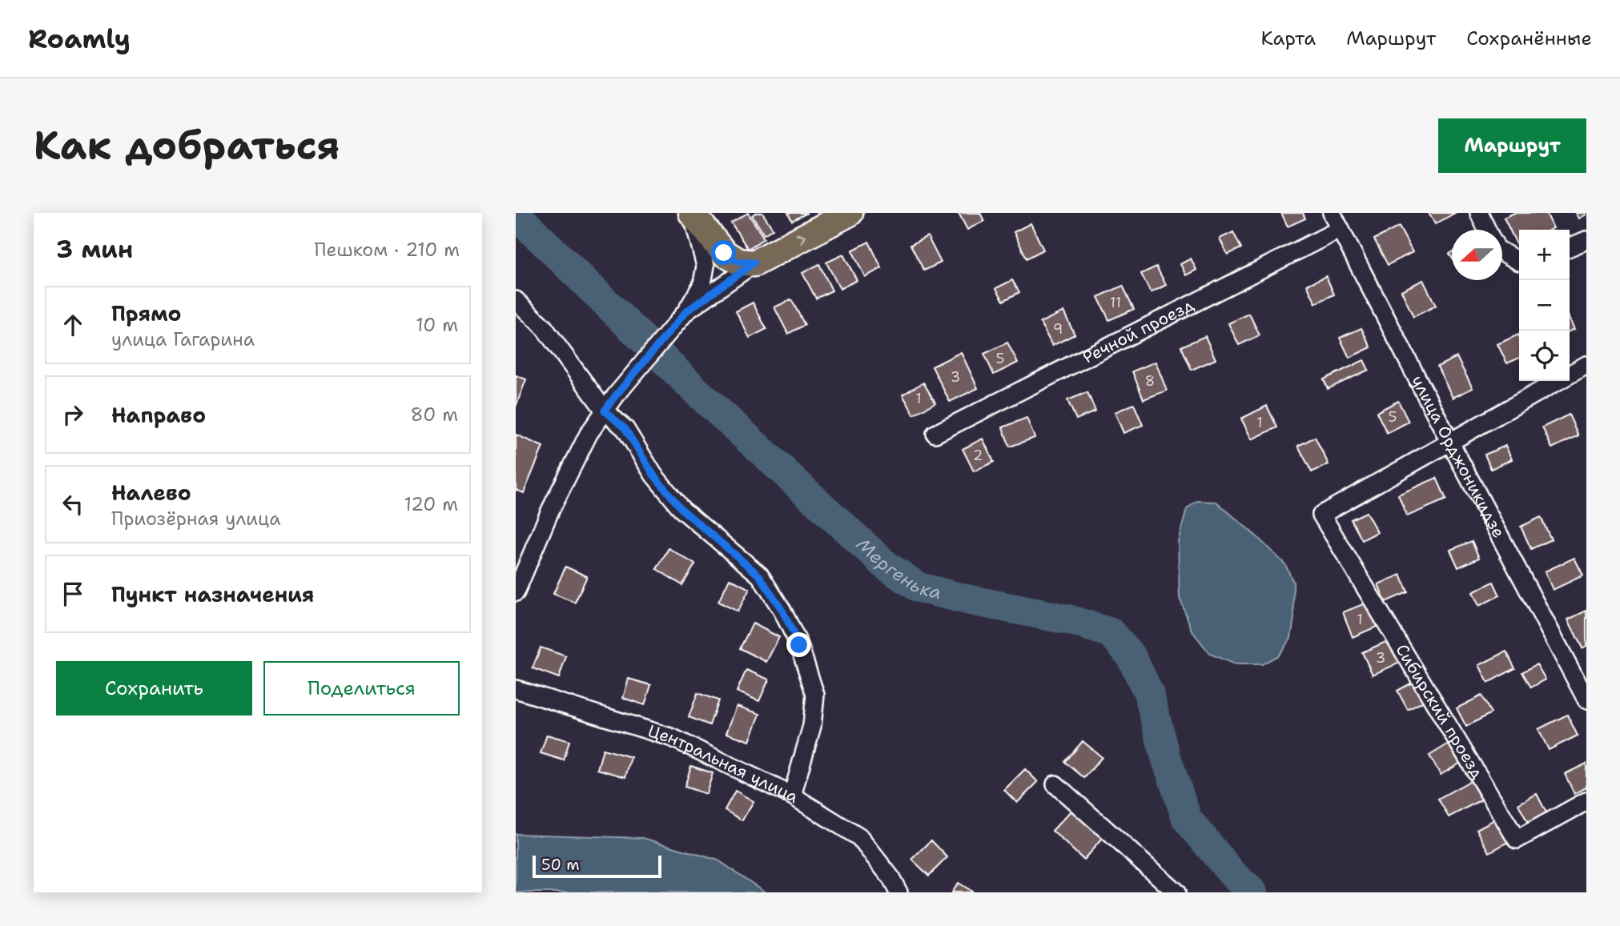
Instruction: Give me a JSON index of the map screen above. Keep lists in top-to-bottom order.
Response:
{
  "streets": {
    "street": [
      "Речной проезд",
      "улица Орджоникидзе",
      "Сибирский проезд",
      "Центральная улица"
    ]
  },
  "crossings": [
    ["Речной проезд", "улица Орджоникидзе"],
    ["улица Орджоникидзе", "Сибирский проезд"]
  ],
  "water": ["Мергенька"],
  "house_numbers": [
    "11",
    "9",
    "5",
    "3",
    "8",
    "1",
    "5",
    "1",
    "2",
    "1",
    "3"
  ],
  "scale_bar": "50 m",
  "north": "left",
  "page": {
    "header": "Roamly",
    "nav": ["Карта", "Маршрут", "Сохранённые"],
    "buttons": [
      "Маршрут",
      ["Сохранить", "Поделиться"]
    ],
    "title": "Как добраться",
    "heading": ["3 мин", "Пешком · 210 m"],
    "map_buttons": ["+", "−"],
    "list": [
      ["Прямо", "улица Гагарина", "10 m"],
      ["Направо", "80 m"],
      ["Налево", "Приозёрная улица", "120 m"],
      "Пункт назначения"
    ],
    "scale": "50 m"
  }
}
